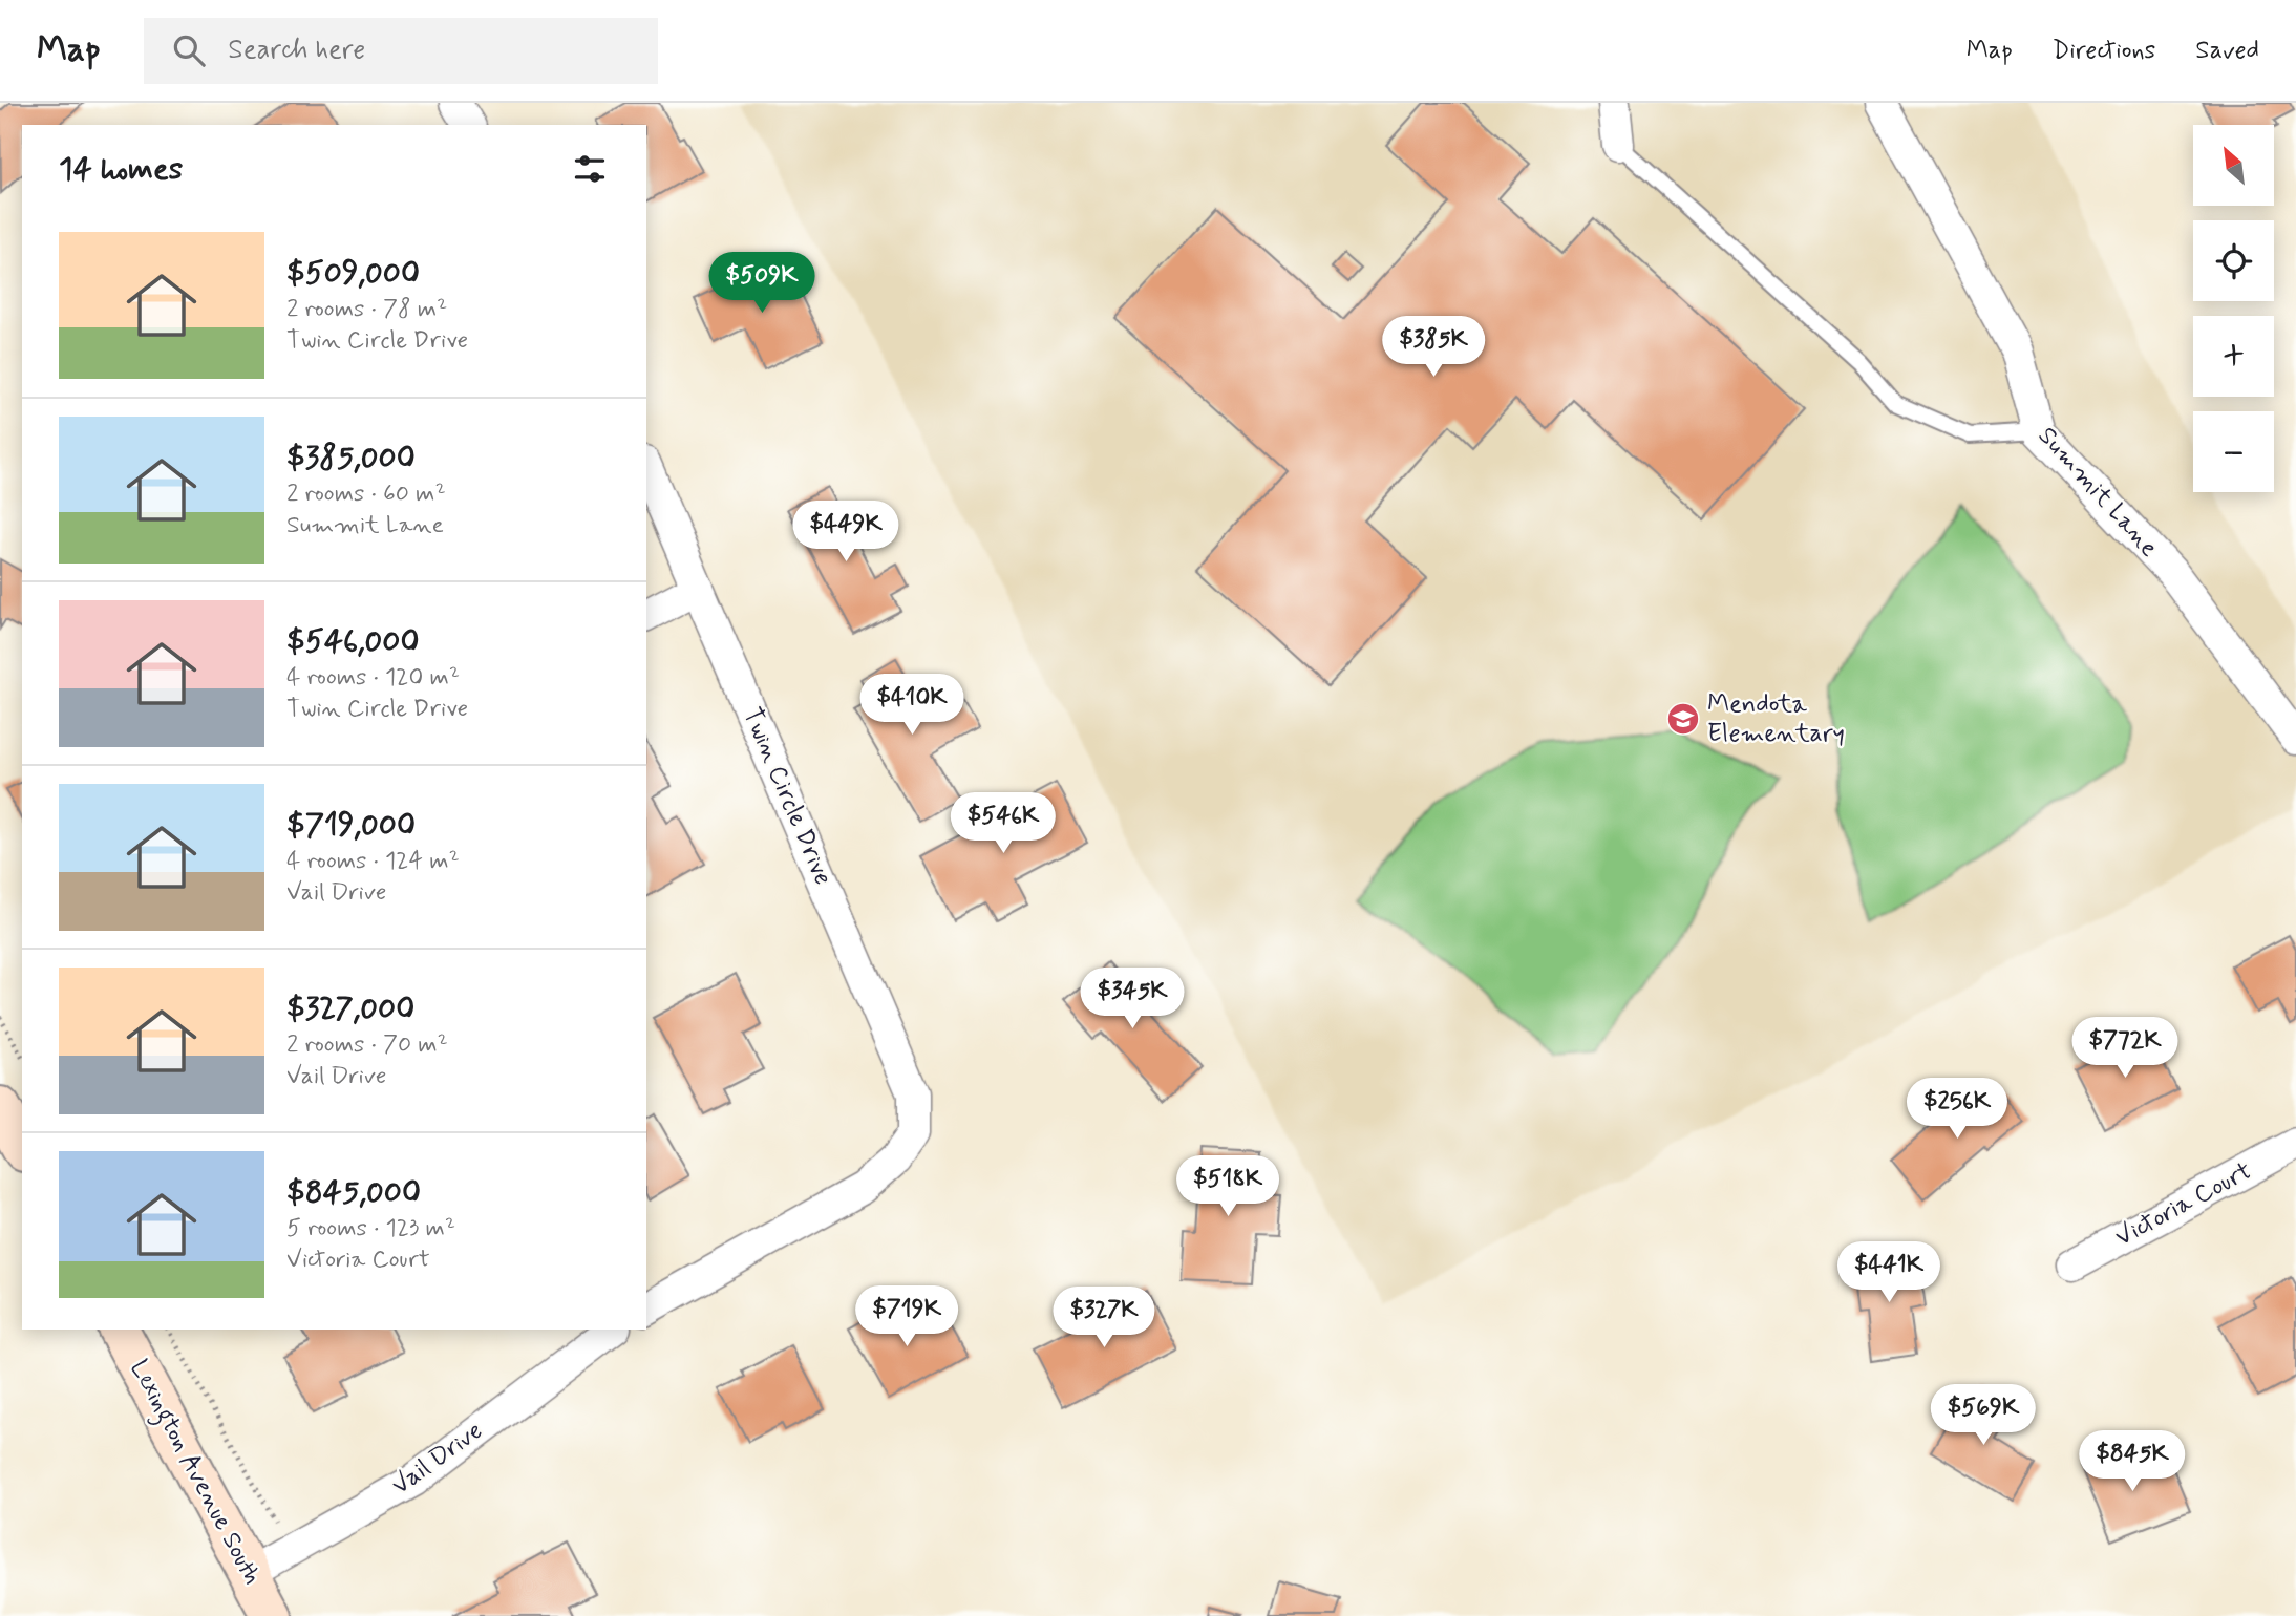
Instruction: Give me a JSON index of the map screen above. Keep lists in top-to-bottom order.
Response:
{
  "streets": {
    "street": [
      "Summit Lane",
      "Twin Circle Drive",
      "Victoria Court",
      "Vail Drive",
      "Lexington Avenue South"
    ]
  },
  "crossings": [
    ["Vail Drive", "Lexington Avenue South"]
  ],
  "places": {
    "school or university": ["Mendota Elementary"]
  },
  "north": "top left",
  "page": {
    "header": "Map",
    "search": "Search here",
    "nav": ["Map", "Directions", "Saved"],
    "map_buttons": ["+", "−"],
    "heading": "14 homes",
    "list": [
      {
        "name": "$509,000",
        "note": "2 rooms · 78 m² · Twin Circle Drive"
      },
      {
        "name": "$385,000",
        "note": "2 rooms · 60 m² · Summit Lane"
      },
      {
        "name": "$546,000",
        "note": "4 rooms · 120 m² · Twin Circle Drive"
      },
      {
        "name": "$719,000",
        "note": "4 rooms · 124 m² · Vail Drive"
      },
      {
        "name": "$327,000",
        "note": "2 rooms · 70 m² · Vail Drive"
      },
      {
        "name": "$845,000",
        "note": "5 rooms · 123 m² · Victoria Court"
      }
    ],
    "price": [
      "$509K",
      "$385K",
      "$449K",
      "$410K",
      "$546K",
      "$345K",
      "$772K",
      "$256K",
      "$518K",
      "$441K",
      "$719K",
      "$327K",
      "$569K",
      "$845K"
    ]
  }
}
